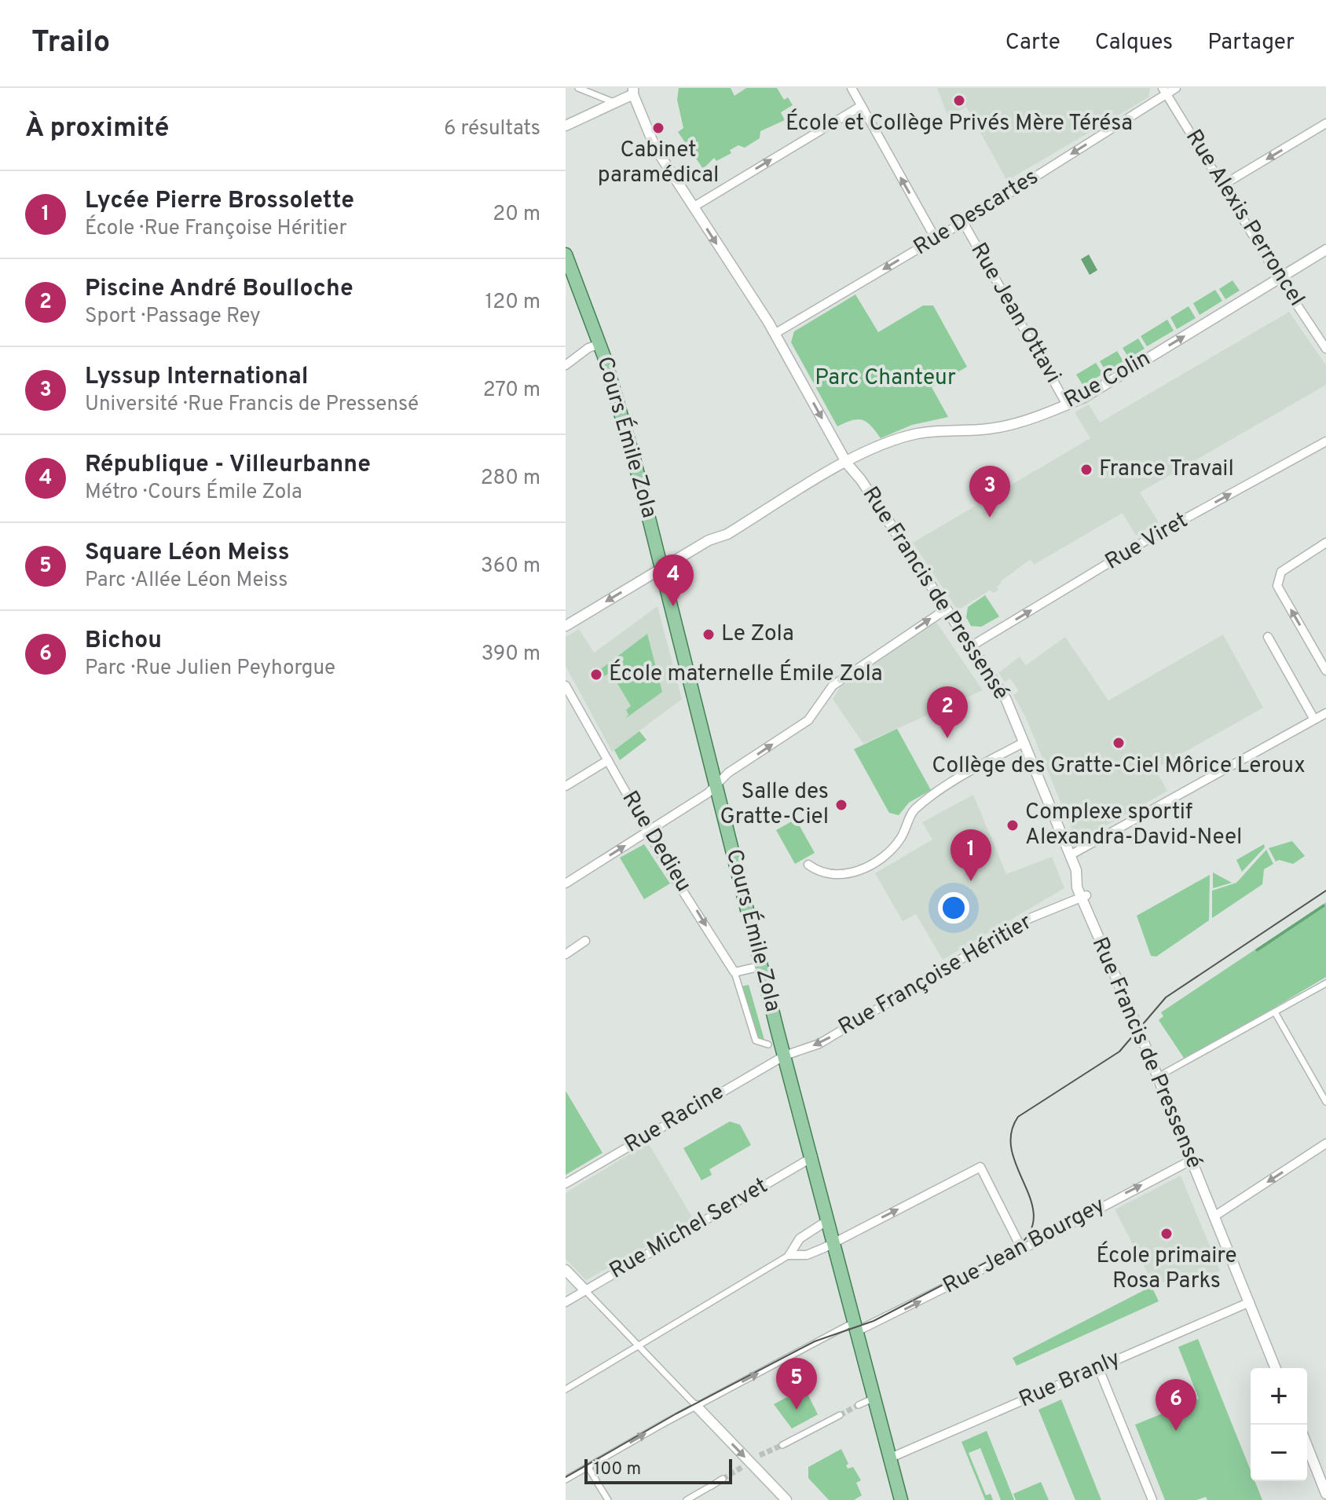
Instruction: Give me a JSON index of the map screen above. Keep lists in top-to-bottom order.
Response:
{
  "streets": {
    "main road": ["Cours Émile Zola"],
    "street": [
      "Rue Descartes",
      "Rue Alexis Perroncel",
      "Rue Jean Ottavi",
      "Rue Colin",
      "Rue Viret",
      "Rue Francis de Pressensé",
      "Rue Dedieu",
      "Rue Françoise Héritier",
      "Rue Racine",
      "Rue Michel Servet",
      "Rue Jean Bourgey",
      "Rue Branly"
    ]
  },
  "crossings": [
    ["Rue Descartes", "Rue Alexis Perroncel"],
    ["Rue Descartes", "Rue Jean Ottavi"],
    ["Rue Descartes", "Rue Francis de Pressensé"],
    ["Rue Alexis Perroncel", "Rue Colin"],
    ["Rue Jean Ottavi", "Rue Colin"],
    ["Rue Colin", "Cours Émile Zola"],
    ["Rue Colin", "Rue Francis de Pressensé"],
    ["Cours Émile Zola", "Rue Françoise Héritier"],
    ["Cours Émile Zola", "Rue Racine"],
    ["Cours Émile Zola", "Rue Michel Servet"],
    ["Cours Émile Zola", "Rue Jean Bourgey"],
    ["Cours Émile Zola", "Rue Branly"],
    ["Rue Viret", "Rue Francis de Pressensé"],
    ["Rue Francis de Pressensé", "Rue Françoise Héritier"],
    ["Rue Francis de Pressensé", "Rue Jean Bourgey"],
    ["Rue Francis de Pressensé", "Rue Branly"],
    ["Rue Françoise Héritier", "Rue Racine"]
  ],
  "one_way": [
    "Rue Descartes",
    "Rue Viret",
    "Rue Dedieu",
    "Rue Françoise Héritier",
    "Rue Jean Bourgey"
  ],
  "parks": ["Parc Chanteur"],
  "places": [
    "École et Collège Privés Mère Térésa",
    "Cabinet paramédical",
    "France Travail",
    "Le Zola",
    "École maternelle Émile Zola",
    "Collège des Gratte-Ciel Môrice Leroux",
    "Salle des Gratte-Ciel",
    "Complexe sportif Alexandra-David-Neel",
    "École primaire Rosa Parks"
  ],
  "scale_bar": "100 m",
  "page": {
    "header": "Trailo",
    "nav": ["Carte", "Calques", "Partager"],
    "heading": ["À proximité", "6 résultats"],
    "list": [
      {
        "mark": "1",
        "name": "Lycée Pierre Brossolette",
        "note": "École · Rue Françoise Héritier",
        "value": "20 m"
      },
      {
        "mark": "2",
        "name": "Piscine André Boulloche",
        "note": "Sport · Passage Rey",
        "value": "120 m"
      },
      {
        "mark": "3",
        "name": "Lyssup International",
        "note": "Université · Rue Francis de Pressensé",
        "value": "270 m"
      },
      {
        "mark": "4",
        "name": "République - Villeurbanne",
        "note": "Métro · Cours Émile Zola",
        "value": "280 m"
      },
      {
        "mark": "5",
        "name": "Square Léon Meiss",
        "note": "Parc · Allée Léon Meiss",
        "value": "360 m"
      },
      {
        "mark": "6",
        "name": "Bichou",
        "note": "Parc · Rue Julien Peyhorgue",
        "value": "390 m"
      }
    ],
    "pins": [
      "3",
      "4",
      "2",
      "1",
      "5",
      "6"
    ],
    "map_buttons": ["+", "−"],
    "scale": "100 m"
  }
}
